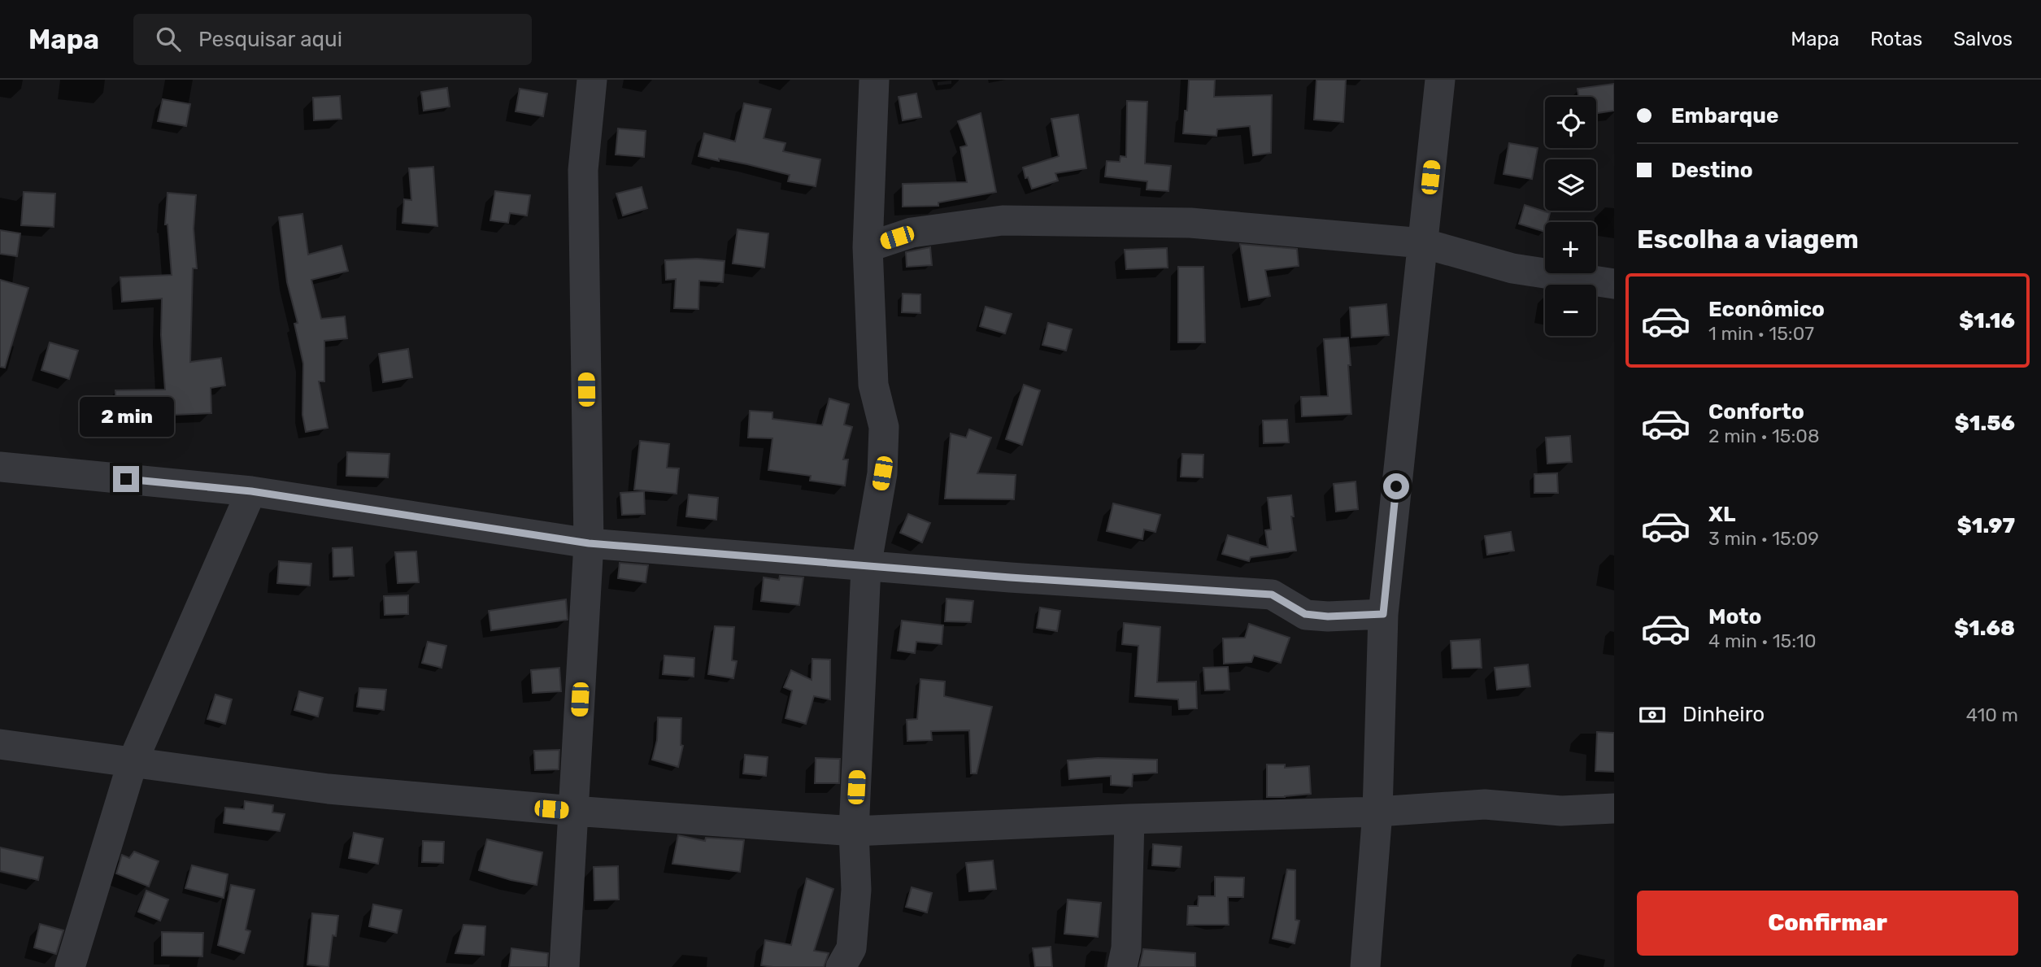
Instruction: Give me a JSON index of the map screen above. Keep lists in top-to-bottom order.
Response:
{
  "page": {
    "header": "Mapa",
    "search": "Pesquisar aqui",
    "nav": ["Mapa", "Rotas", "Salvos"],
    "banner": ["Embarque", "Destino"],
    "map_buttons": ["+", "−"],
    "heading": "Escolha a viagem",
    "list": [
      {
        "name": "Econômico",
        "note": "1 min · 15:07",
        "value": "$1.16"
      },
      {
        "name": "Conforto",
        "note": "2 min · 15:08",
        "value": "$1.56"
      },
      {
        "name": "XL",
        "note": "3 min · 15:09",
        "value": "$1.97"
      },
      {
        "name": "Moto",
        "note": "4 min · 15:10",
        "value": "$1.68"
      }
    ],
    "bubble": "2 min",
    "pay": ["Dinheiro", "410 m"],
    "buttons": "Confirmar"
  }
}
